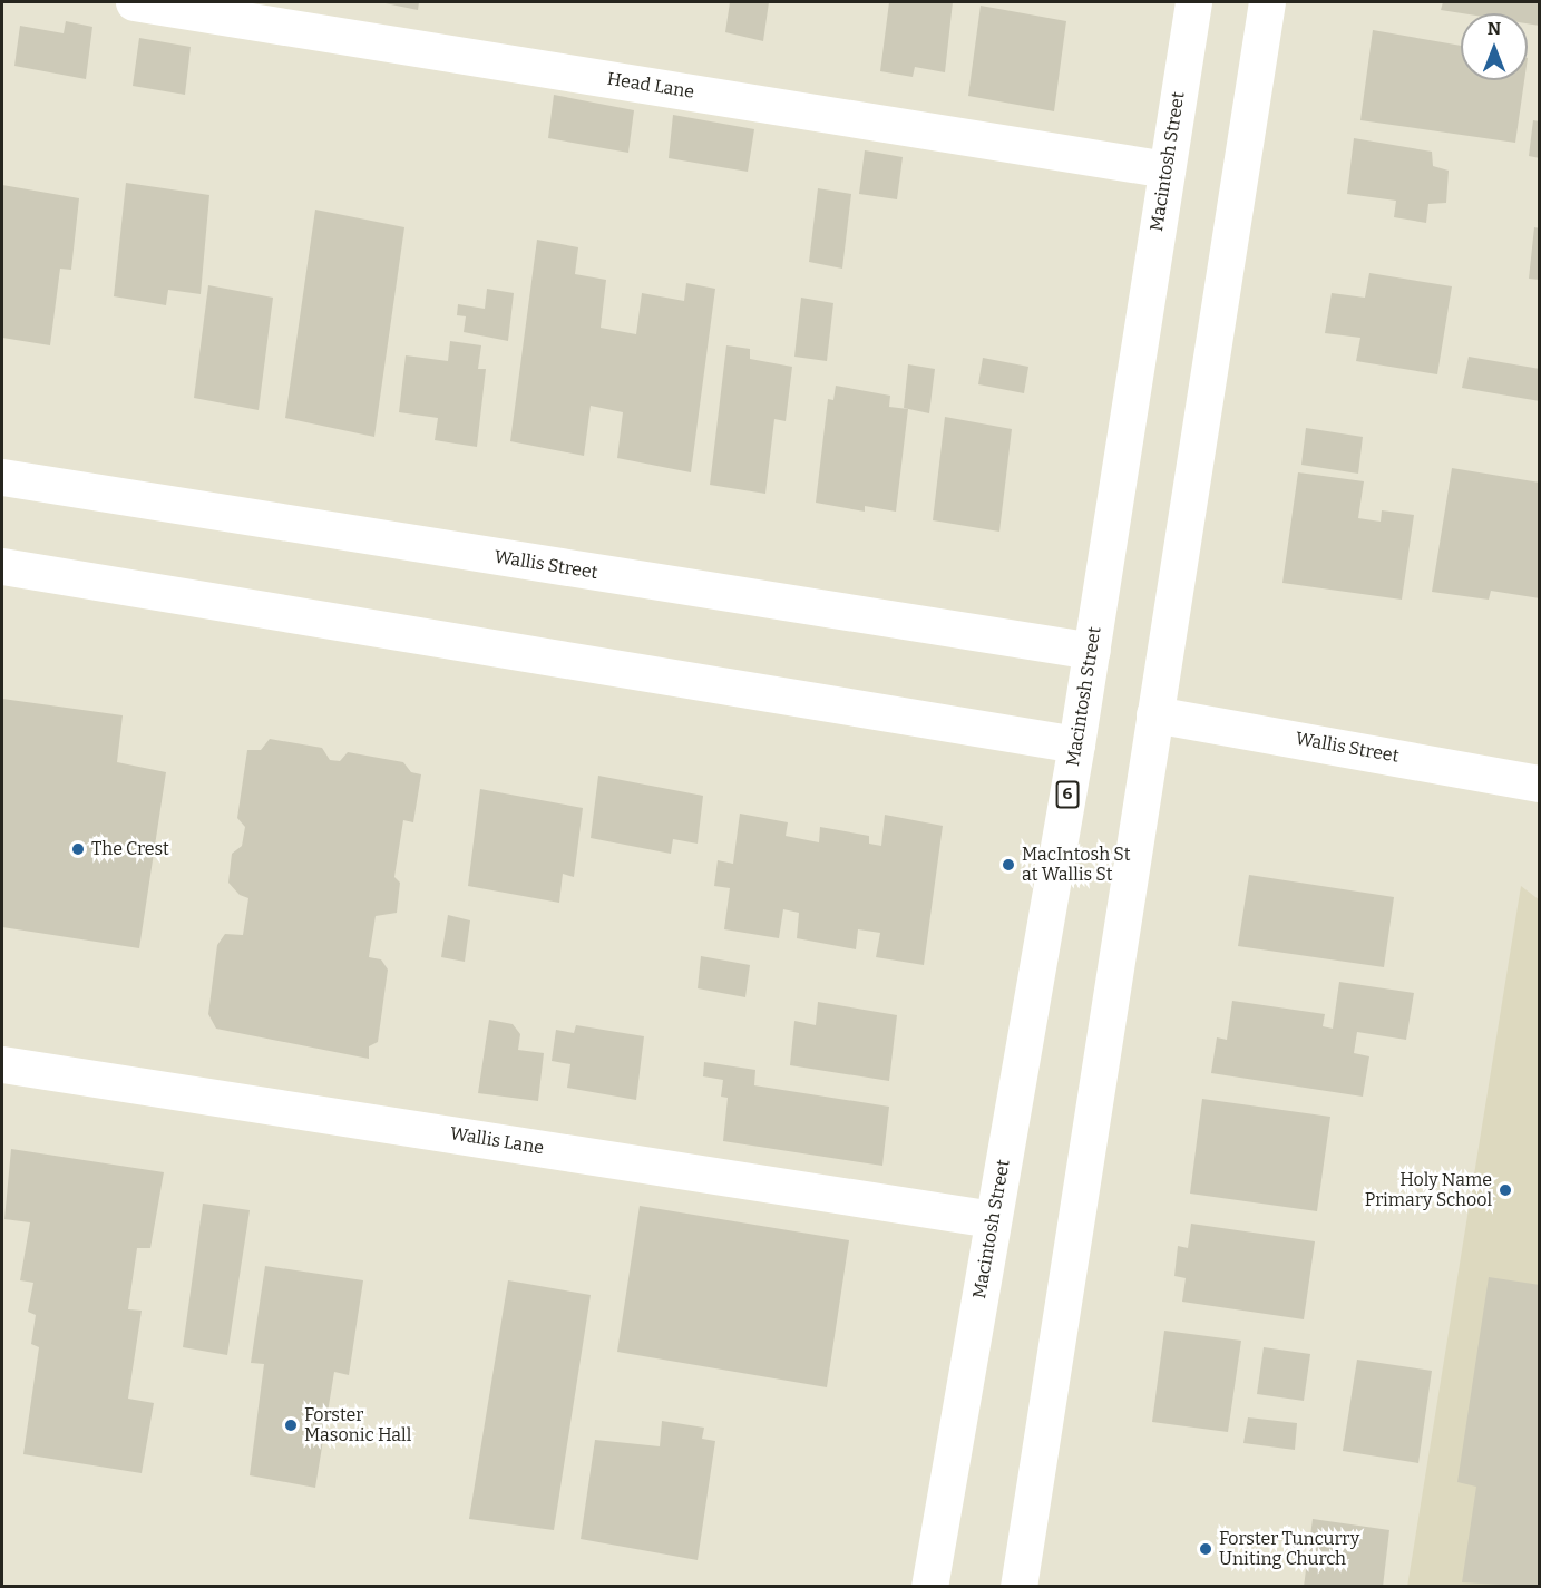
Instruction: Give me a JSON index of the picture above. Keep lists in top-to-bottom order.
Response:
{
  "streets": {
    "main road": [
      "Head Lane",
      "Macintosh Street",
      "Wallis Street",
      "6",
      "Wallis Lane"
    ]
  },
  "crossings": [
    ["Head Lane", "Macintosh Street"],
    ["Macintosh Street", "Wallis Street"],
    ["Macintosh Street", "Wallis Lane"]
  ],
  "places": [
    "The Crest",
    "MacIntosh St at Wallis St",
    "Holy Name Primary School",
    "Forster Masonic Hall",
    "Forster Tuncurry Uniting Church"
  ],
  "north": "top"
}
